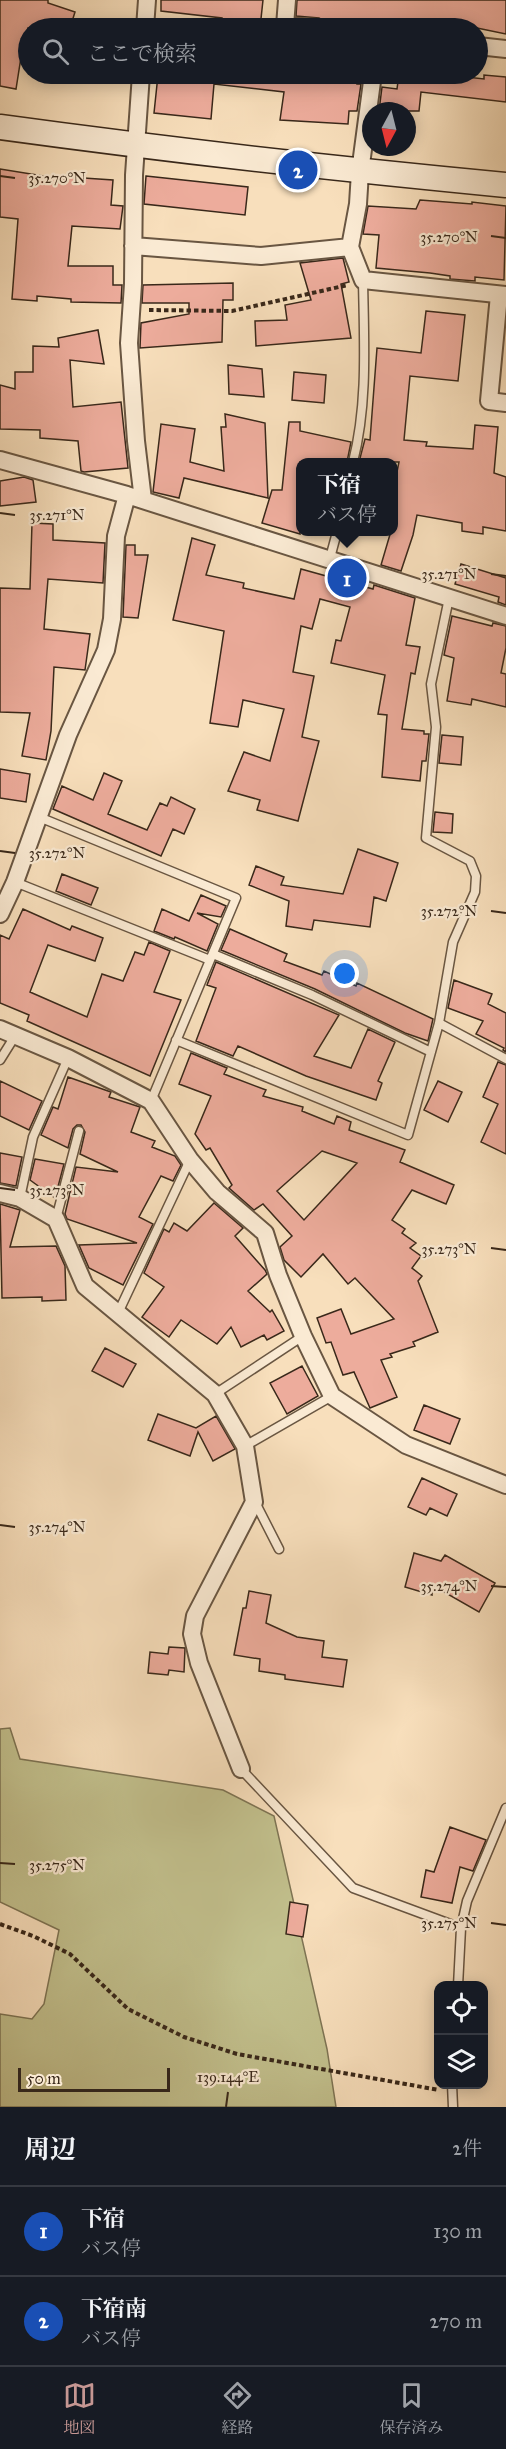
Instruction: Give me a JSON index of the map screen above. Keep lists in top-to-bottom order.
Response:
{
  "scale_bar": "50 m",
  "north": "bottom",
  "page": {
    "search": "ここで検索",
    "pins": ["2", "1"],
    "popup": ["下宿", "バス停"],
    "scale": "50 m",
    "heading": ["周辺", "2件"],
    "list": [
      {
        "mark": "1",
        "name": "下宿",
        "note": "バス停",
        "value": "130 m"
      },
      {
        "mark": "2",
        "name": "下宿南",
        "note": "バス停",
        "value": "270 m"
      }
    ],
    "nav": ["地図", "経路", "保存済み"]
  },
  "coordinates": [
    "35.270°N",
    "35.271°N",
    "35.272°N",
    "35.273°N",
    "35.274°N",
    "35.275°N",
    "139.144°E"
  ]
}
